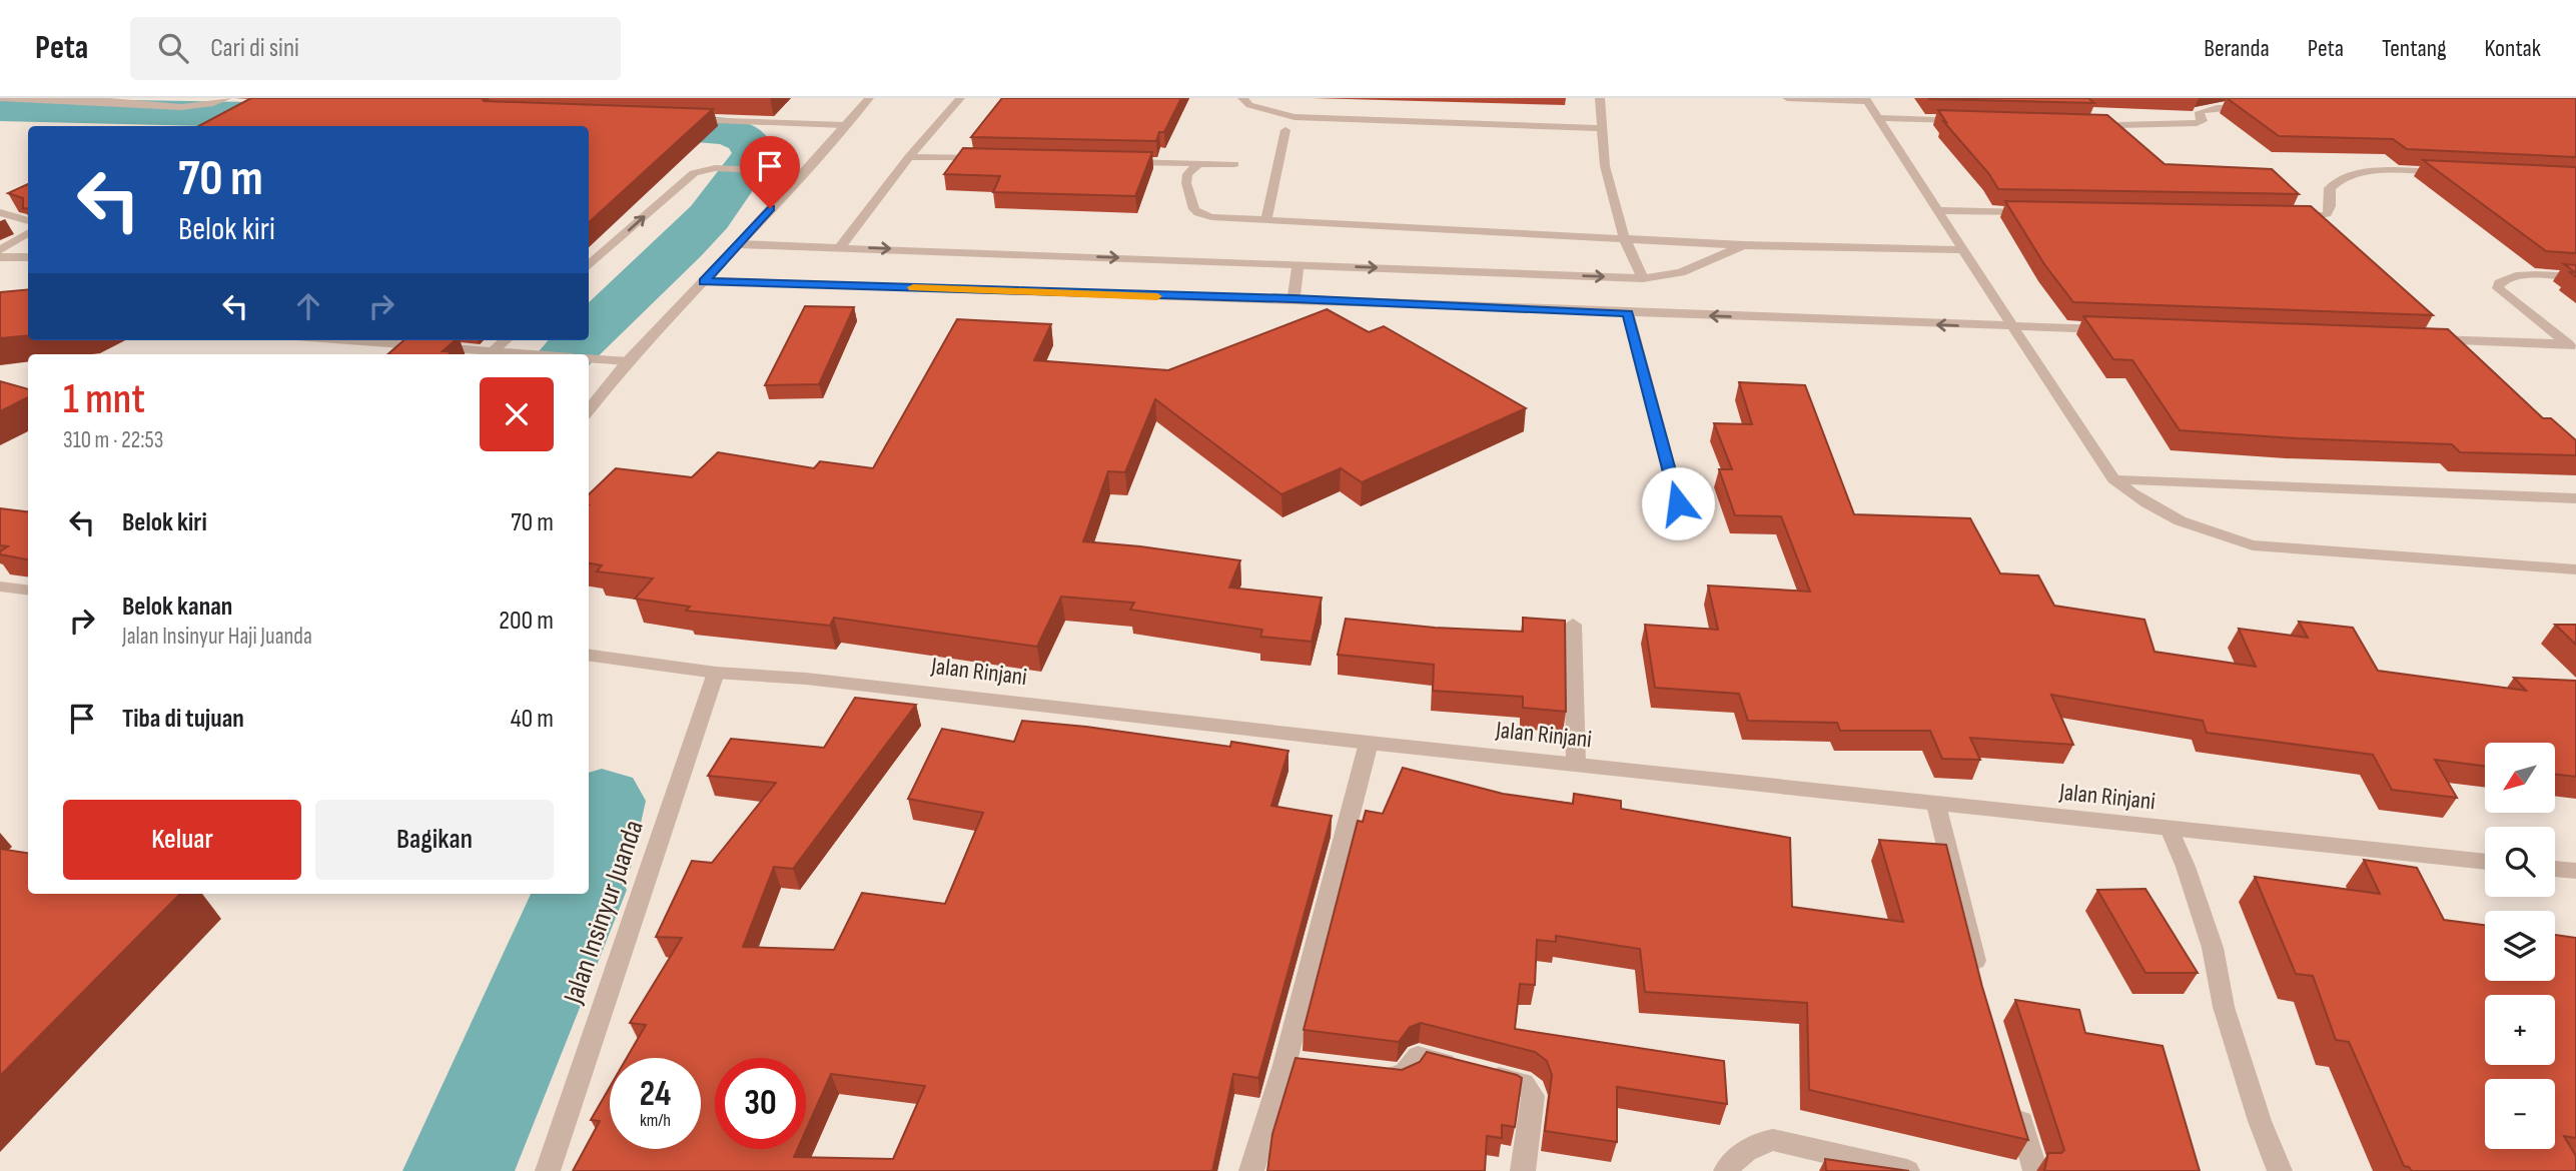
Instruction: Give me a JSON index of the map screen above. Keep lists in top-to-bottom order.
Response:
{
  "streets": {
    "street": ["Jalan Rinjani", "Jalan Insinyur Juanda"]
  },
  "crossings": [
    ["Jalan Rinjani", "Jalan Insinyur Juanda"]
  ],
  "north": "bottom left",
  "page": {
    "header": "Peta",
    "search": "Cari di sini",
    "nav": [
      "Beranda",
      "Peta",
      "Tentang",
      "Kontak"
    ],
    "turn": ["70 m", "Belok kiri"],
    "heading": ["1 mnt", "310 m · 22:53"],
    "list": [
      {
        "name": "Belok kiri",
        "value": "70 m"
      },
      {
        "name": "Belok kanan",
        "note": "Jalan Insinyur Haji Juanda",
        "value": "200 m"
      },
      {
        "name": "Tiba di tujuan",
        "value": "40 m"
      }
    ],
    "map_buttons": ["+", "−"],
    "buttons": ["Keluar", "Bagikan"],
    "speed": "24 km/h",
    "limit": "30"
  }
}
